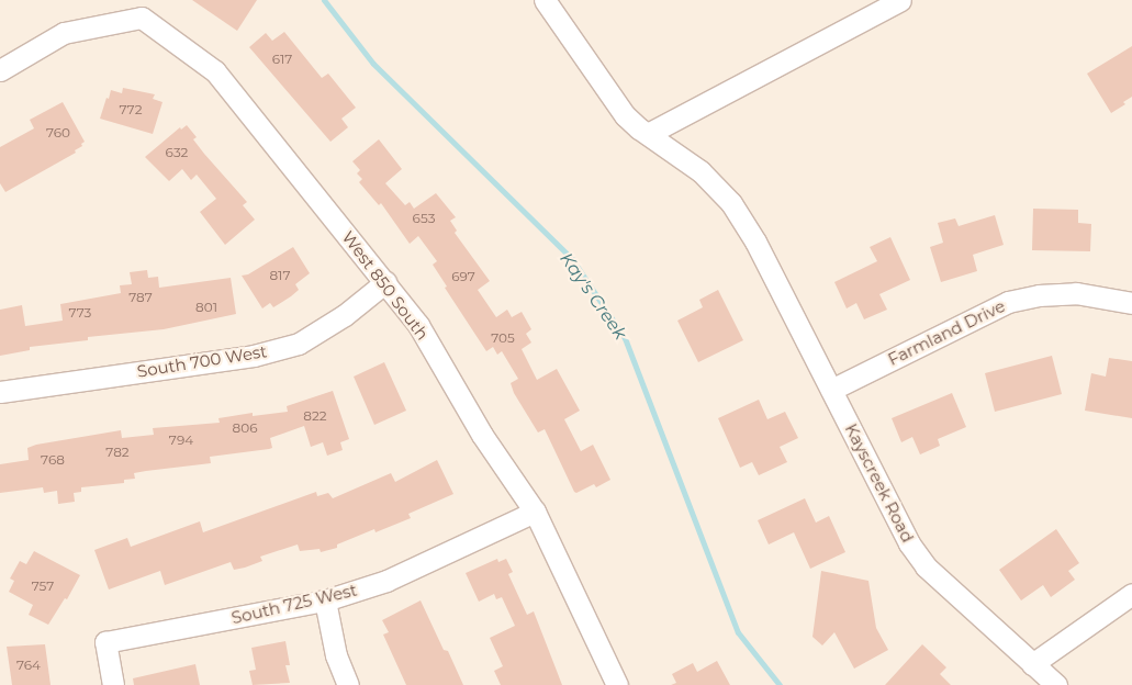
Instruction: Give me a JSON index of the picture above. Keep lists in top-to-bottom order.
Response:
{
  "streets": {
    "street": [
      "West 850 South",
      "Farmland Drive",
      "South 700 West",
      "Kayscreek Road",
      "South 725 West"
    ]
  },
  "crossings": [
    ["West 850 South", "South 700 West"],
    ["West 850 South", "South 725 West"],
    ["Farmland Drive", "Kayscreek Road"]
  ],
  "water": ["Kay's Creek"],
  "house_numbers": [
    "617",
    "772",
    "760",
    "632",
    "653",
    "817",
    "697",
    "787",
    "801",
    "773",
    "705",
    "822",
    "806",
    "794",
    "782",
    "768",
    "757",
    "764"
  ]
}
